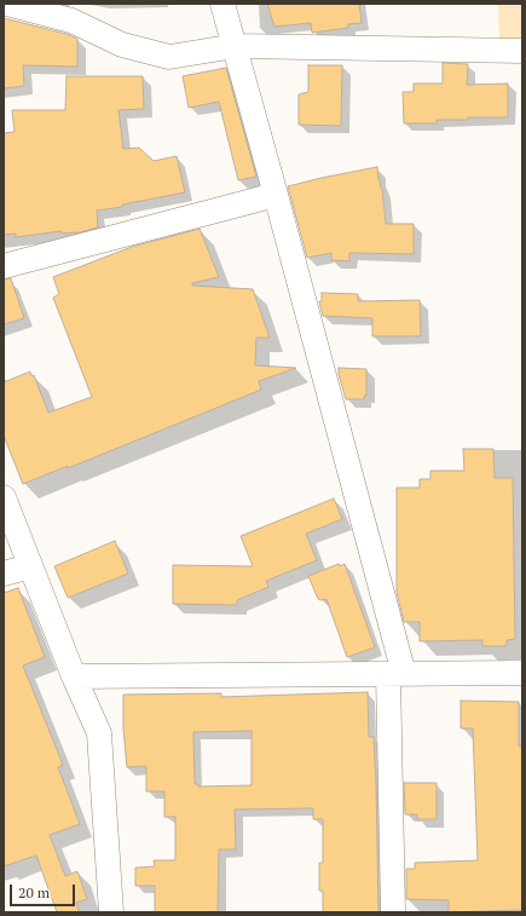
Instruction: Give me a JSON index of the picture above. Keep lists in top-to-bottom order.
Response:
{
  "scale_bar": "20 m"
}
